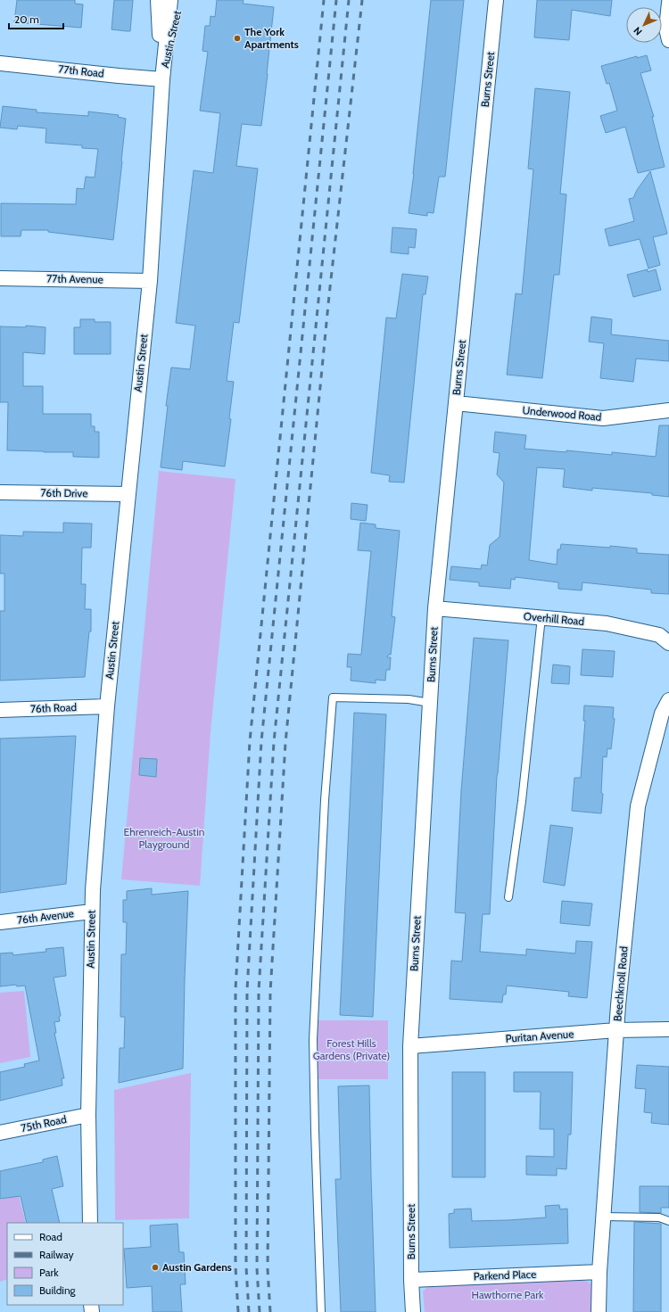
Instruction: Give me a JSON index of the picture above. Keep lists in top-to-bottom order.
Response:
{
  "streets": {
    "street": [
      "Austin Street",
      "77th Road",
      "Burns Street",
      "77th Avenue",
      "Underwood Road",
      "76th Drive",
      "Overhill Road",
      "76th Road",
      "76th Avenue",
      "Beechknoll Road",
      "Puritan Avenue",
      "75th Road",
      "Parkend Place"
    ]
  },
  "crossings": [
    ["Austin Street", "77th Road"],
    ["Austin Street", "77th Avenue"],
    ["Austin Street", "76th Drive"],
    ["Austin Street", "76th Road"],
    ["Austin Street", "76th Avenue"],
    ["Austin Street", "75th Road"],
    ["Burns Street", "Underwood Road"],
    ["Burns Street", "Overhill Road"],
    ["Burns Street", "Puritan Avenue"],
    ["Burns Street", "Parkend Place"],
    ["Beechknoll Road", "Puritan Avenue"],
    ["Beechknoll Road", "Parkend Place"]
  ],
  "parks": ["Ehrenreich-Austin Playground", "Forest Hills Gardens (Private)", "Hawthorne Park"],
  "places": ["The York Apartments", "Austin Gardens"],
  "legend": [
    "Road",
    "Railway",
    "Park",
    "Building"
  ],
  "scale_bar": "20 m",
  "north": "bottom left"
}
